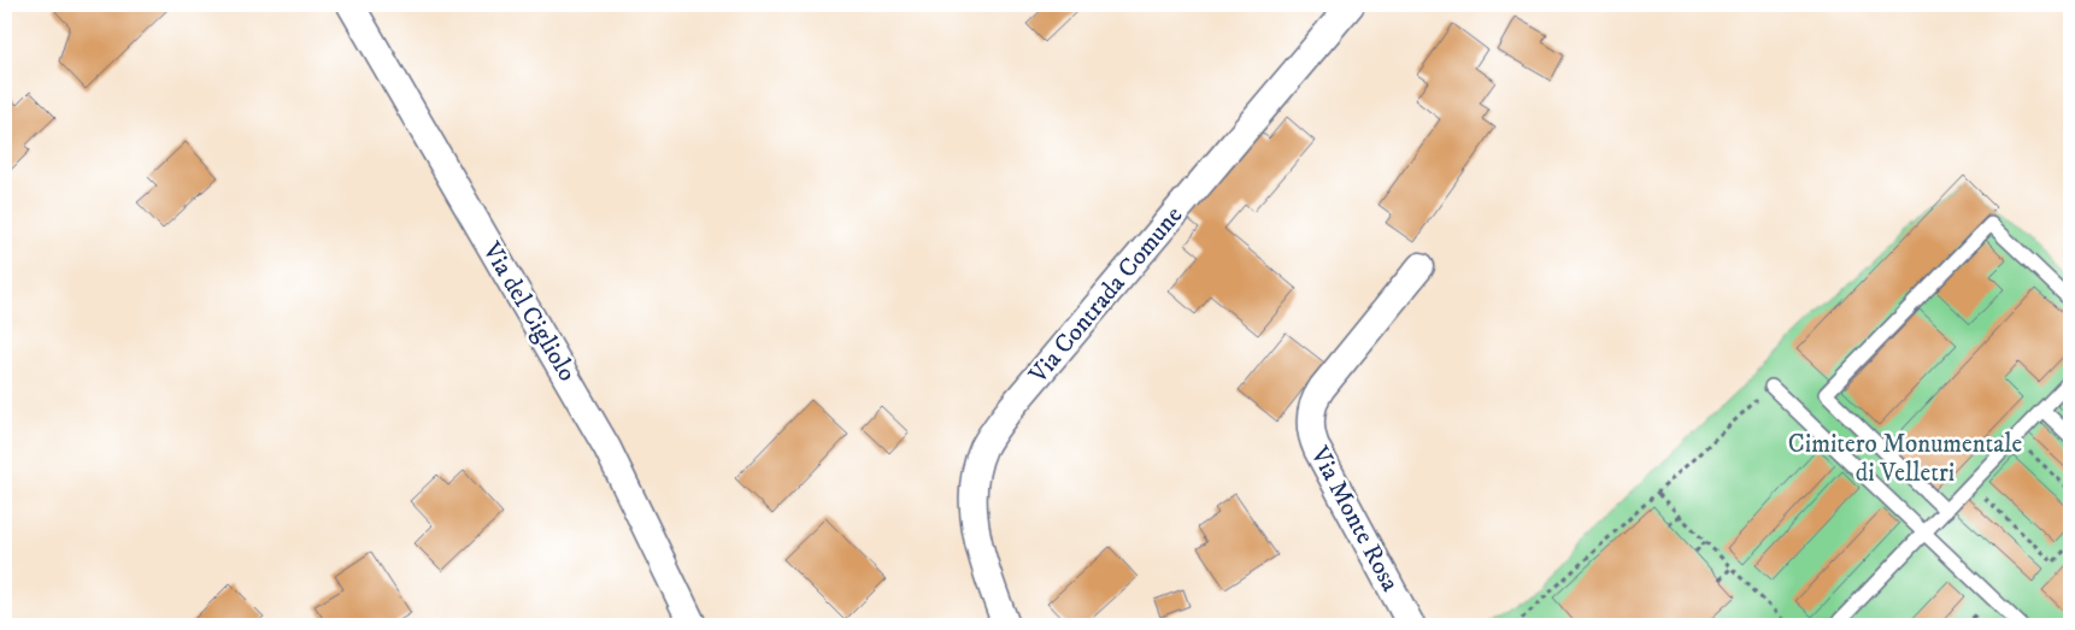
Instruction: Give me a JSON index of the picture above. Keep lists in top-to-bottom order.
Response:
{
  "streets": {
    "street": ["Via Contrada Comune", "Via del Cigliolo", "Via Monte Rosa"]
  },
  "parks": ["Cimitero Monumentale di Velletri"]
}
